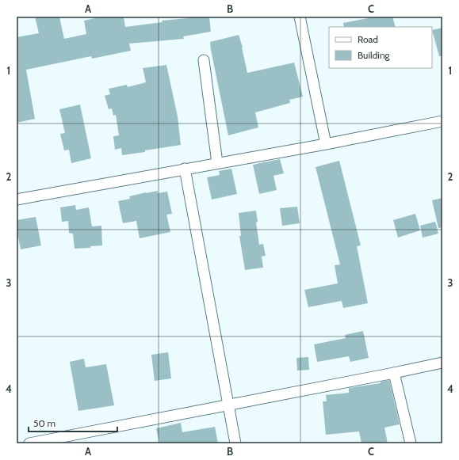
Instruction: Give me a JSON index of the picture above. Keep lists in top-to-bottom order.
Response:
{
  "legend": ["Road", "Building"],
  "scale_bar": "50 m",
  "grid": {
    "columns": ["A", "B", "C"],
    "rows": [
      "1",
      "2",
      "3",
      "4"
    ]
  }
}
